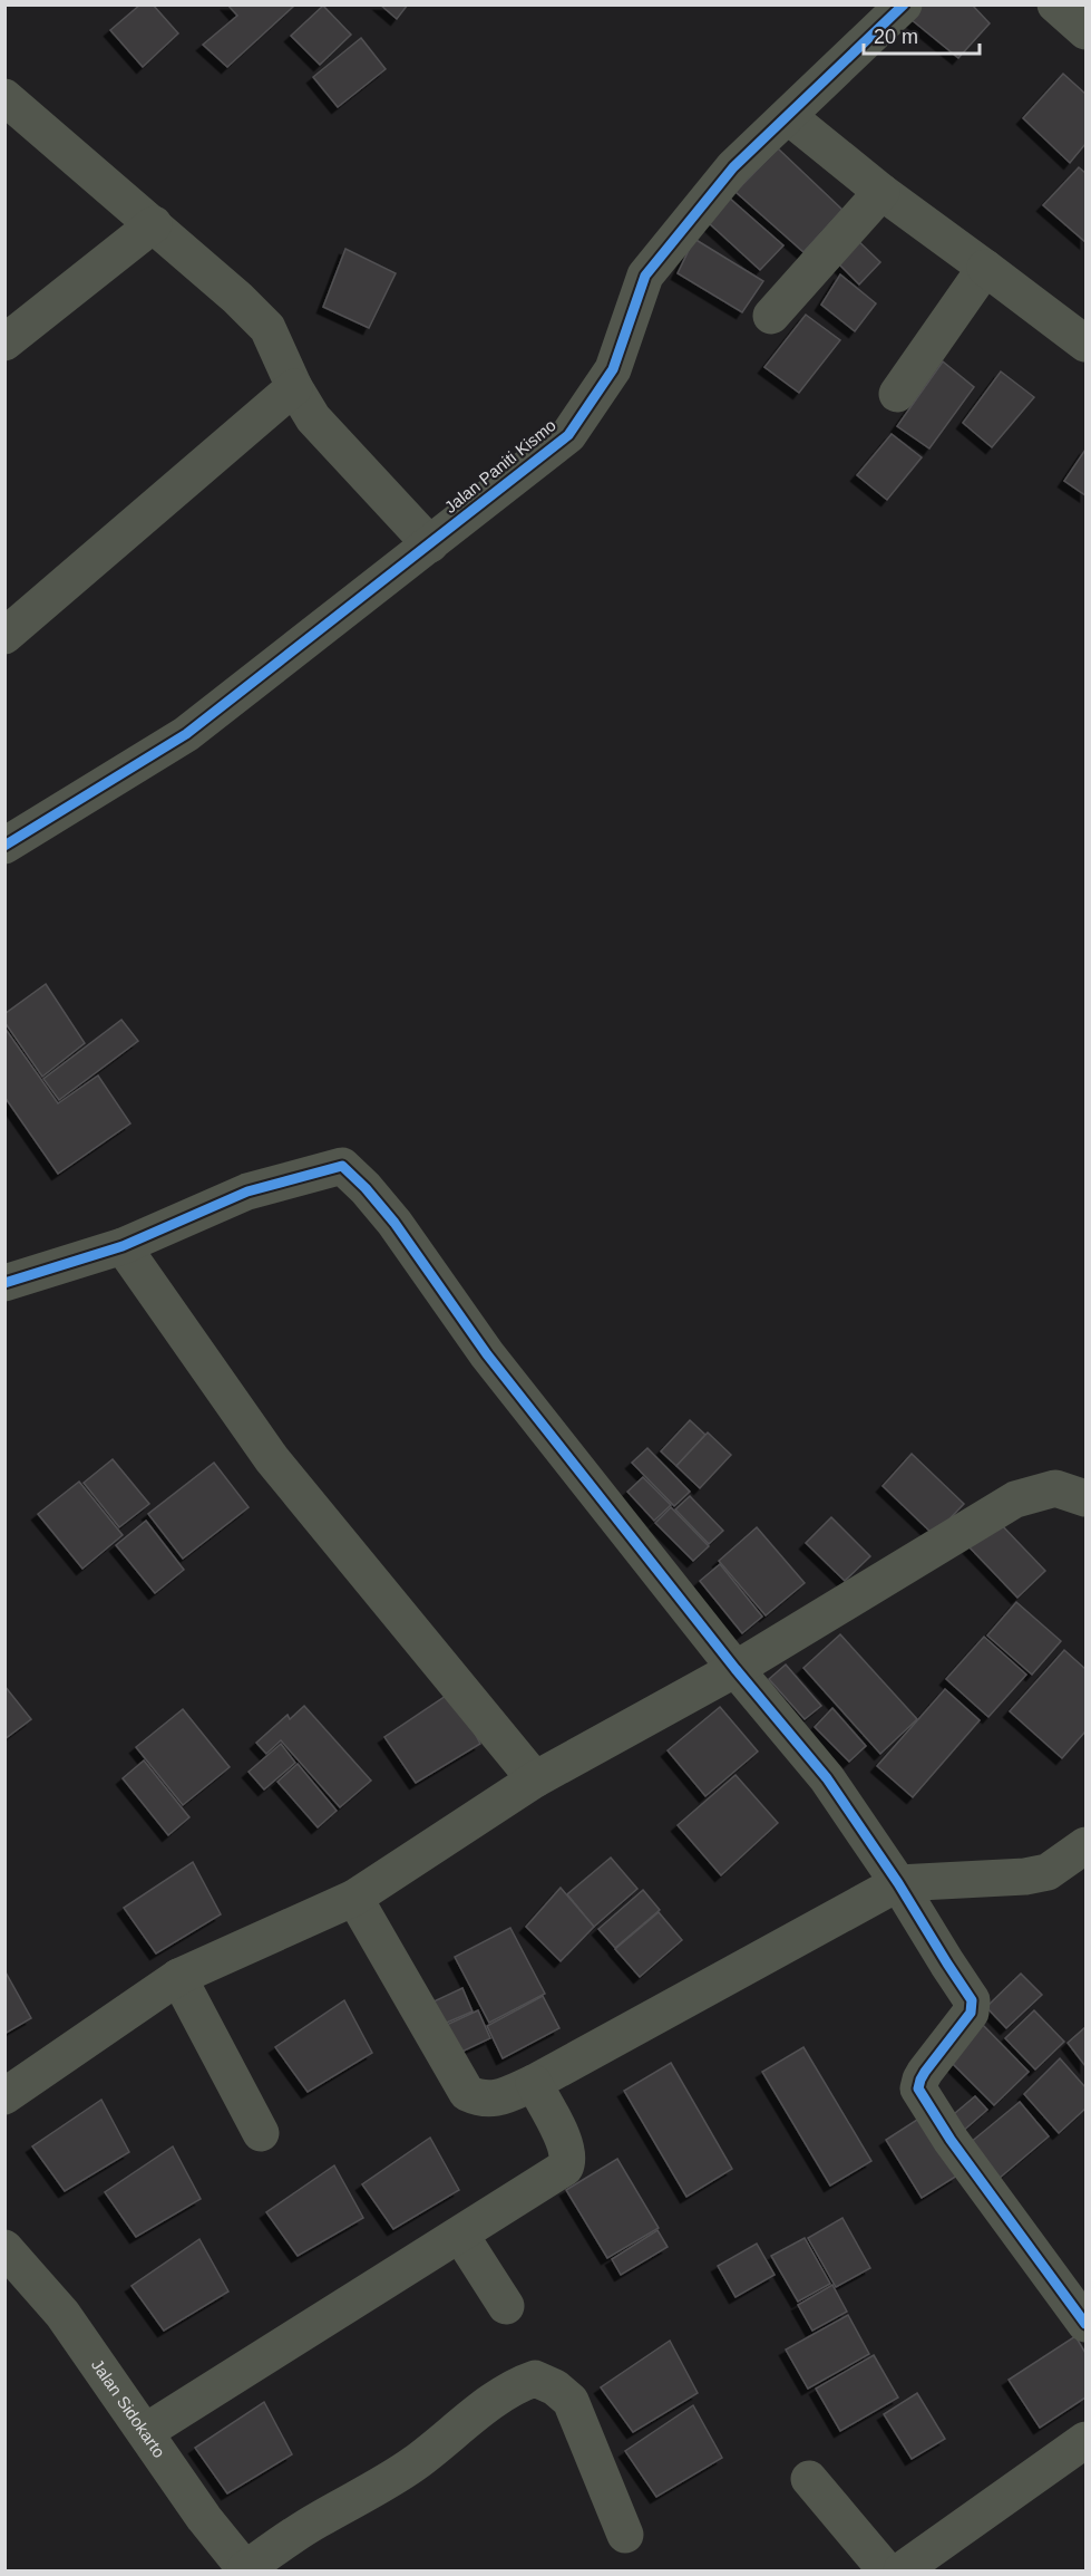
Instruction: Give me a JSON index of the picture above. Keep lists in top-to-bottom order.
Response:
{
  "streets": {
    "street": ["Jalan Paniti Kismo", "Jalan Sidokarto"]
  },
  "scale_bar": "20 m"
}
